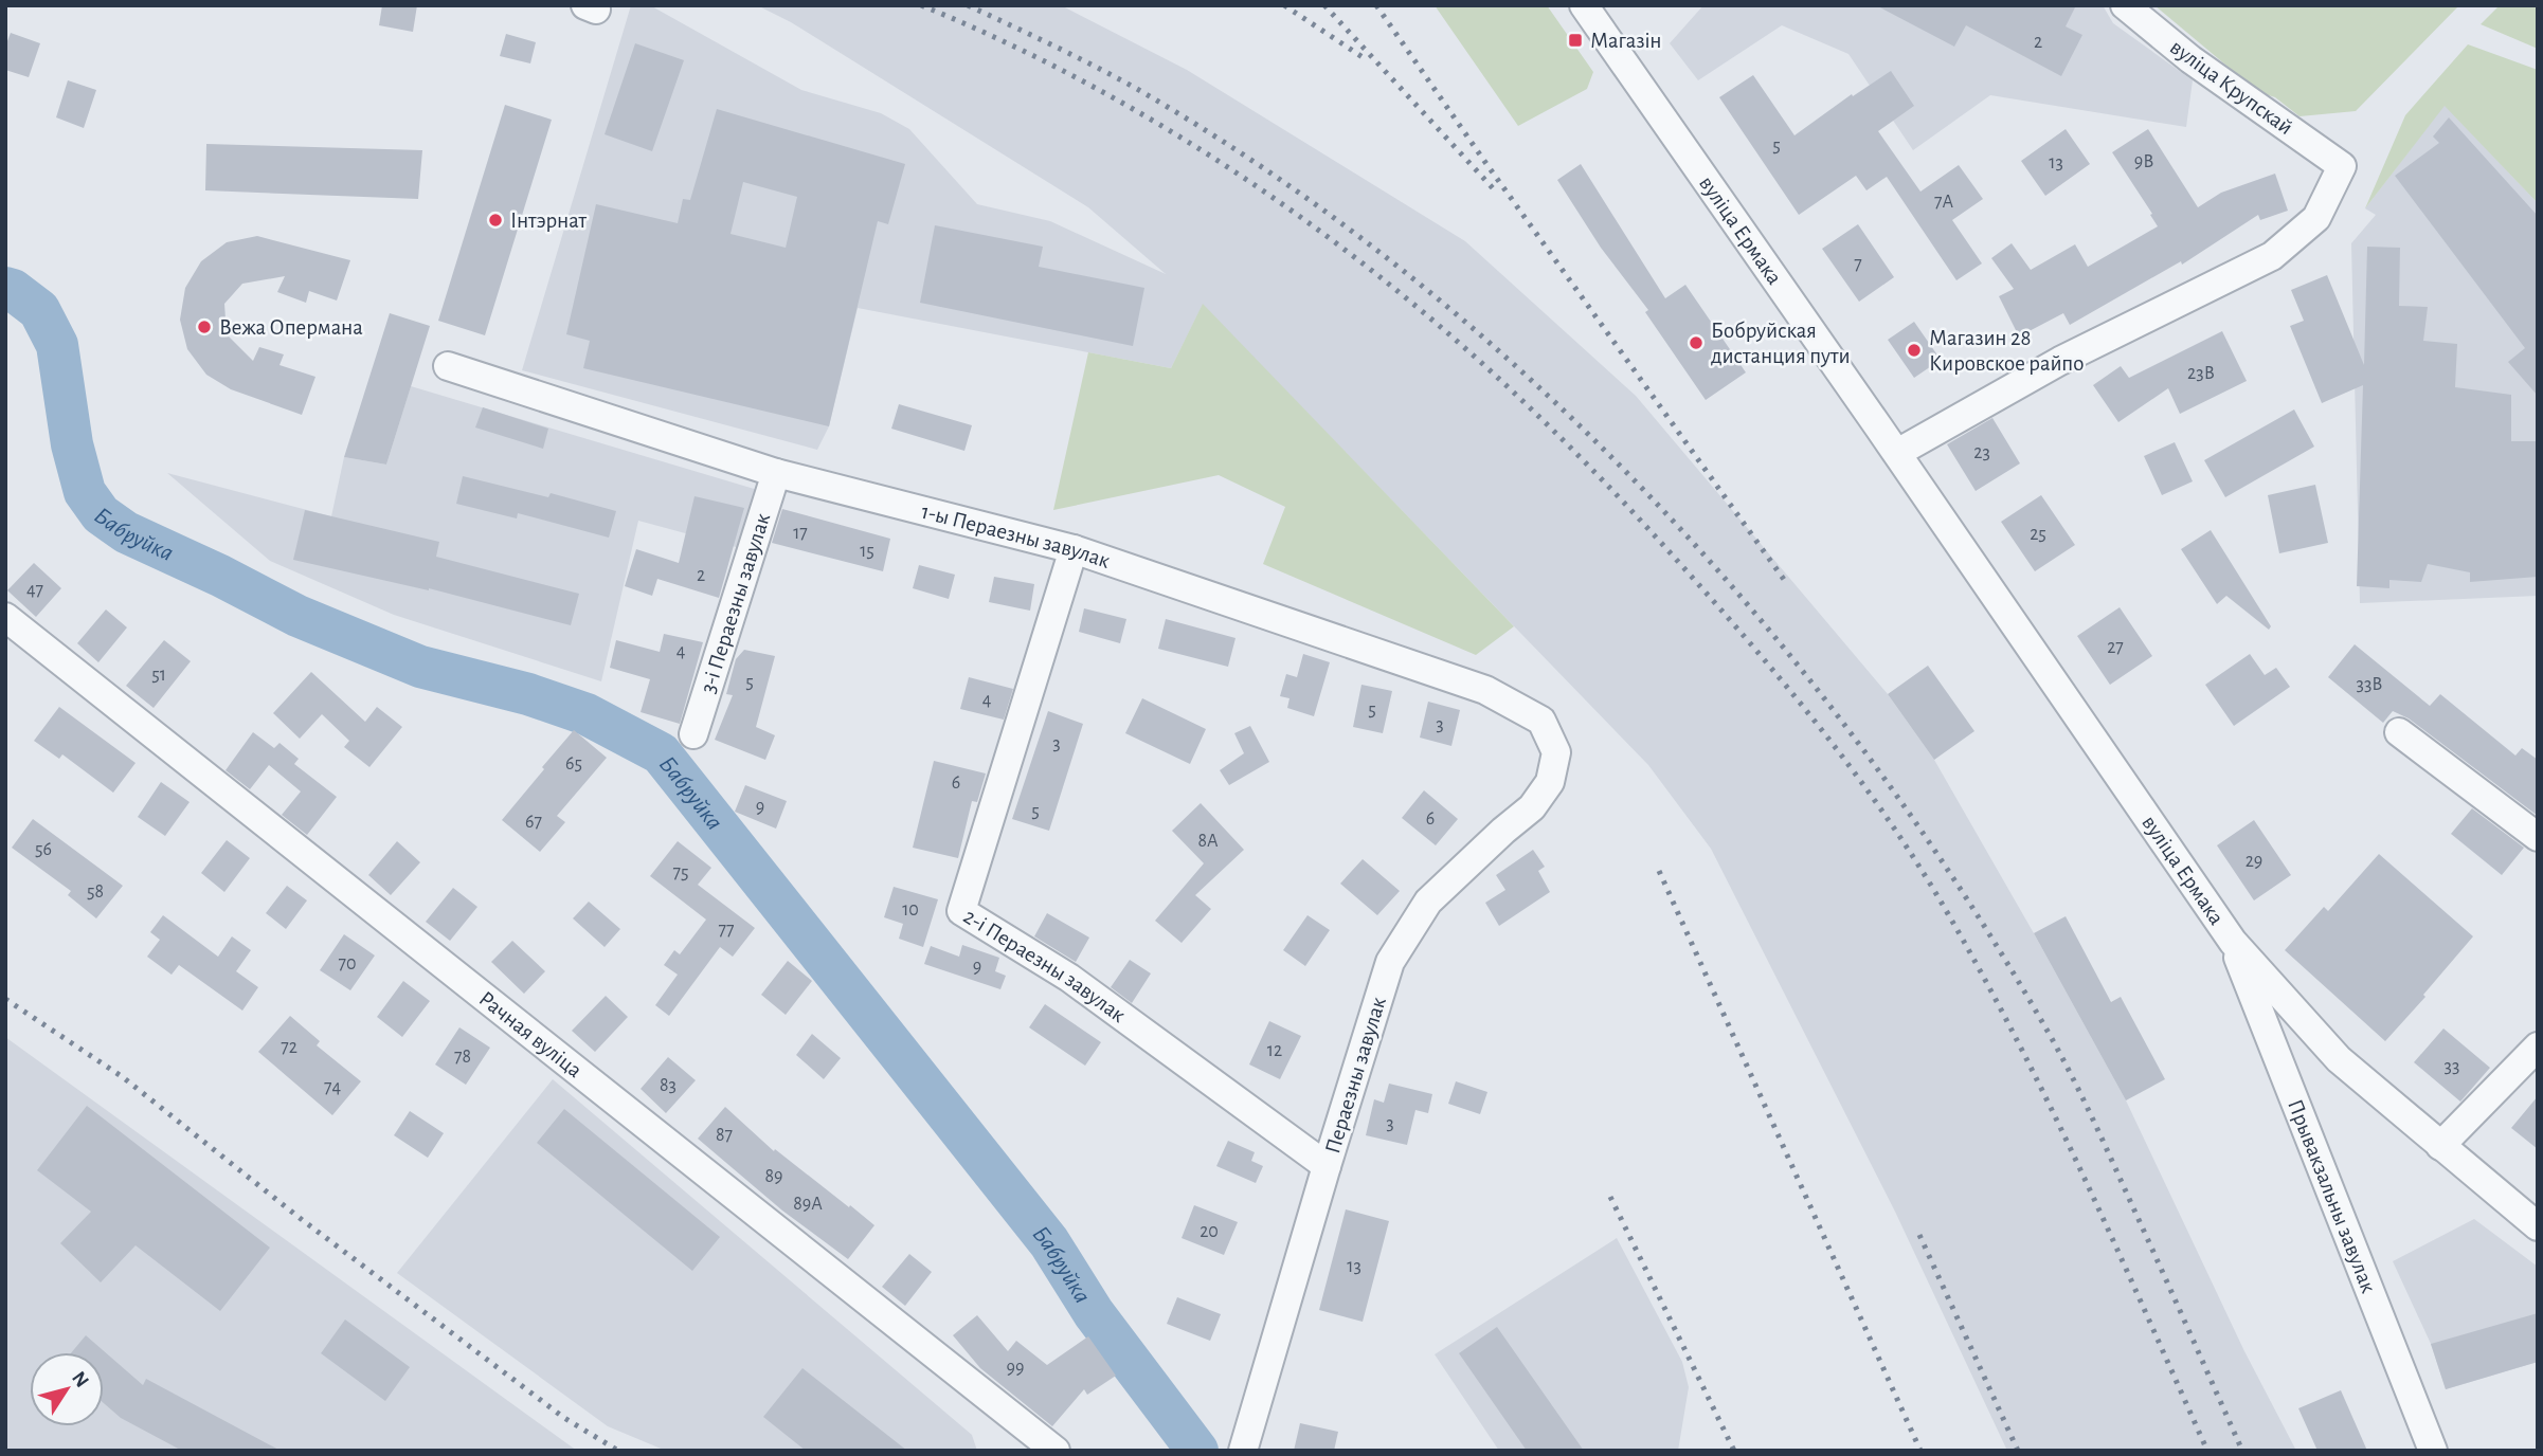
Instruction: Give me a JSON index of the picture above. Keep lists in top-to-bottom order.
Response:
{
  "streets": {
    "street": [
      "вуліца Крупскай",
      "вуліца Ермака",
      "1-ы Пераезны завулак",
      "3-і Пераезны завулак",
      "2-і Пераезны завулак",
      "Рачная вуліца",
      "Пераезны завулак",
      "Прывакзальны завулак"
    ]
  },
  "crossings": [
    ["вуліца Крупскай", "вуліца Ермака"],
    ["вуліца Ермака", "Прывакзальны завулак"],
    ["1-ы Пераезны завулак", "3-і Пераезны завулак"],
    ["1-ы Пераезны завулак", "2-і Пераезны завулак"],
    ["1-ы Пераезны завулак", "Пераезны завулак"],
    ["2-і Пераезны завулак", "Пераезны завулак"]
  ],
  "water": ["Бабруйка"],
  "places": {
    "transit": ["Магазін"],
    "other": [
      "Інтэрнат",
      "Вежа Опермана",
      "Бобруйская дистанция пути",
      "Магазин 28 Кировское райпо"
    ]
  },
  "house_numbers": [
    "2",
    "5",
    "9В",
    "13",
    "7А",
    "7",
    "23В",
    "23",
    "17",
    "25",
    "15",
    "2",
    "47",
    "27",
    "4",
    "51",
    "5",
    "33В",
    "4",
    "5",
    "3",
    "3",
    "65",
    "6",
    "9",
    "5",
    "6",
    "67",
    "8А",
    "56",
    "29",
    "75",
    "58",
    "10",
    "77",
    "70",
    "9",
    "72",
    "12",
    "78",
    "33",
    "83",
    "74",
    "3",
    "87",
    "89",
    "89А",
    "20",
    "13",
    "99"
  ],
  "north": "top right"
}
